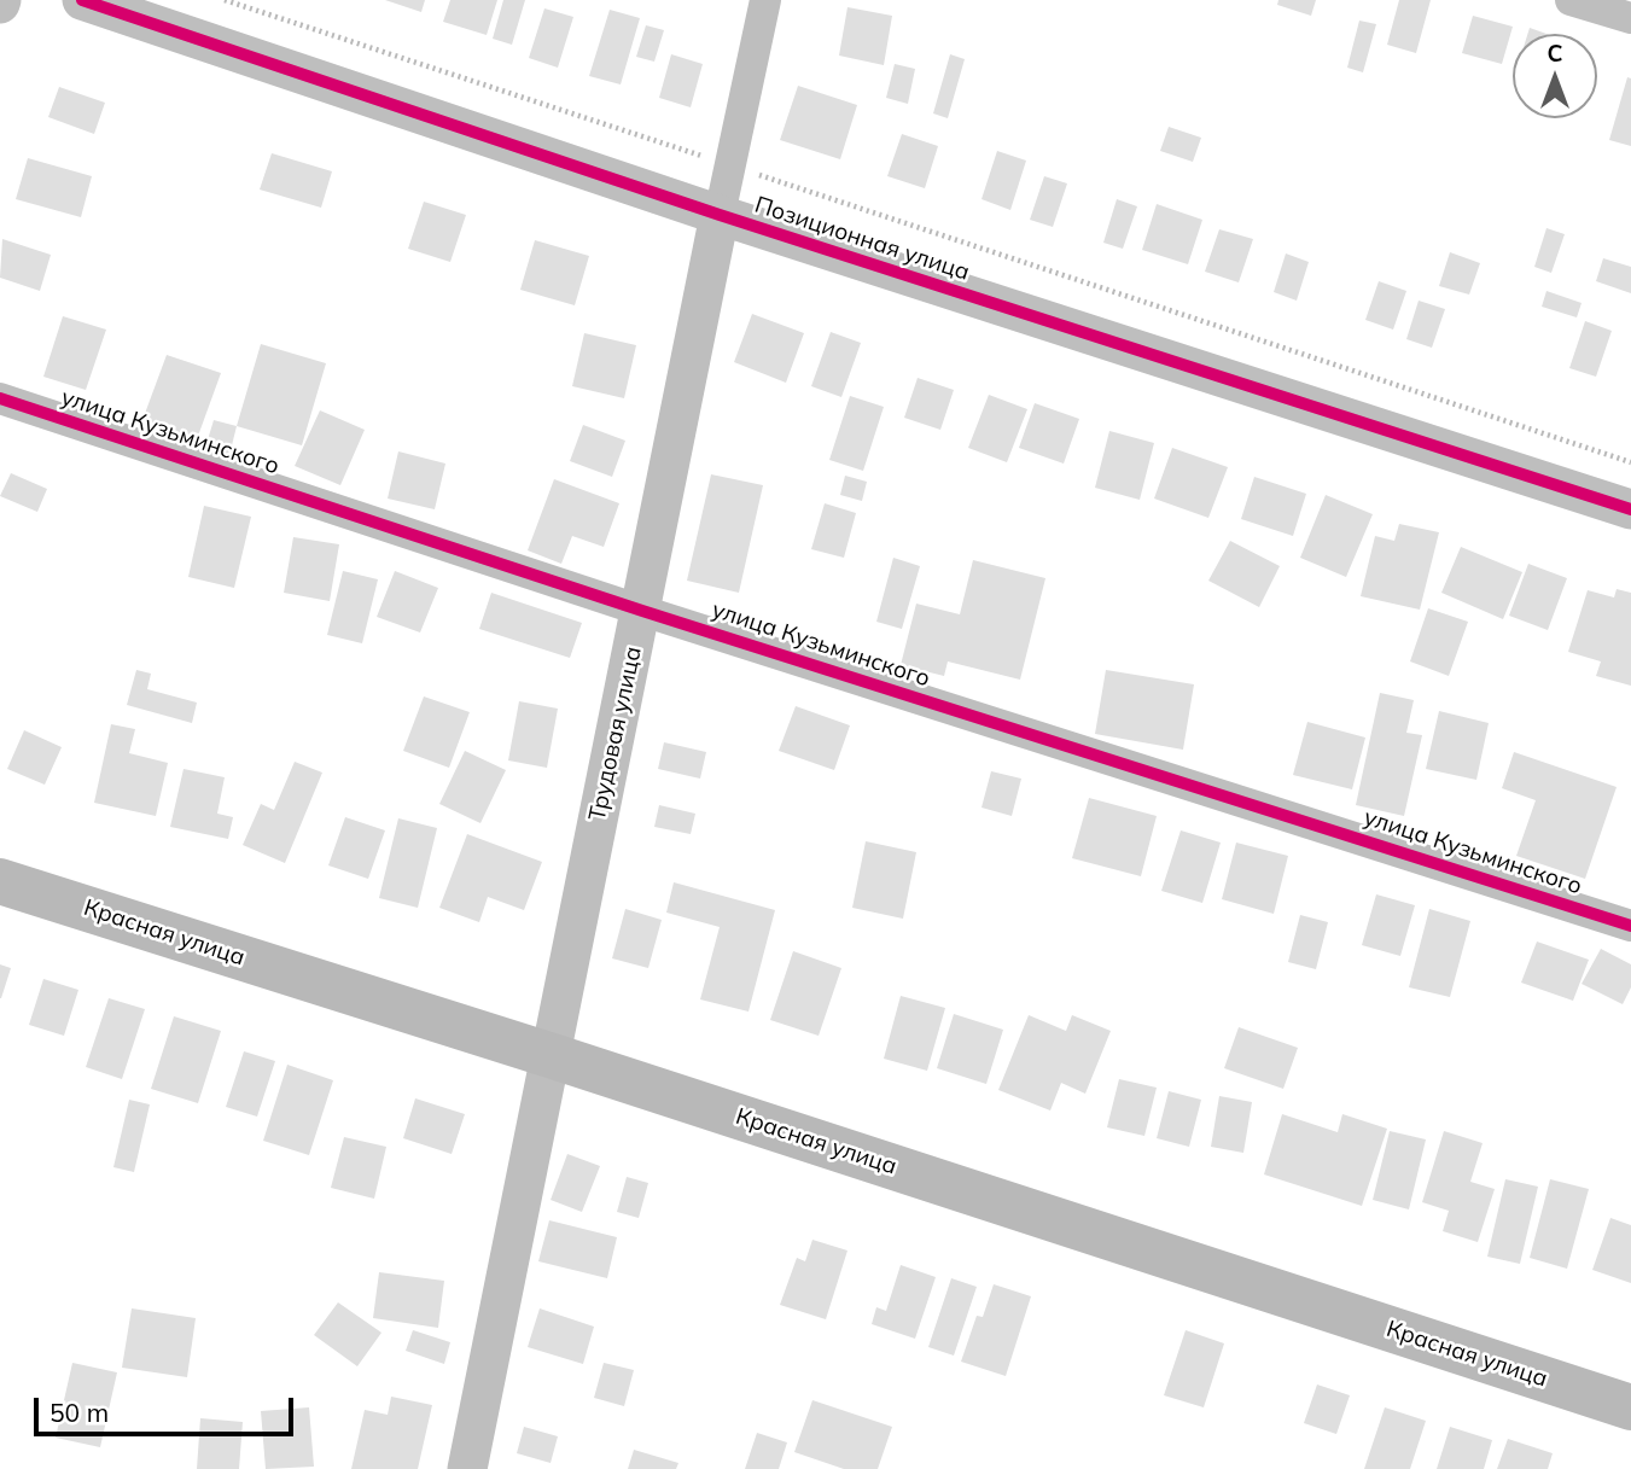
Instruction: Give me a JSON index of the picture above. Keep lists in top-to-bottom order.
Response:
{
  "streets": {
    "main road": ["Красная улица"],
    "street": ["Позиционная улица", "улица Кузьминского", "Трудовая улица"]
  },
  "crossings": [
    ["Позиционная улица", "Трудовая улица"],
    ["улица Кузьминского", "Трудовая улица"],
    ["Трудовая улица", "Красная улица"]
  ],
  "scale_bar": "50 m",
  "north": "top"
}
